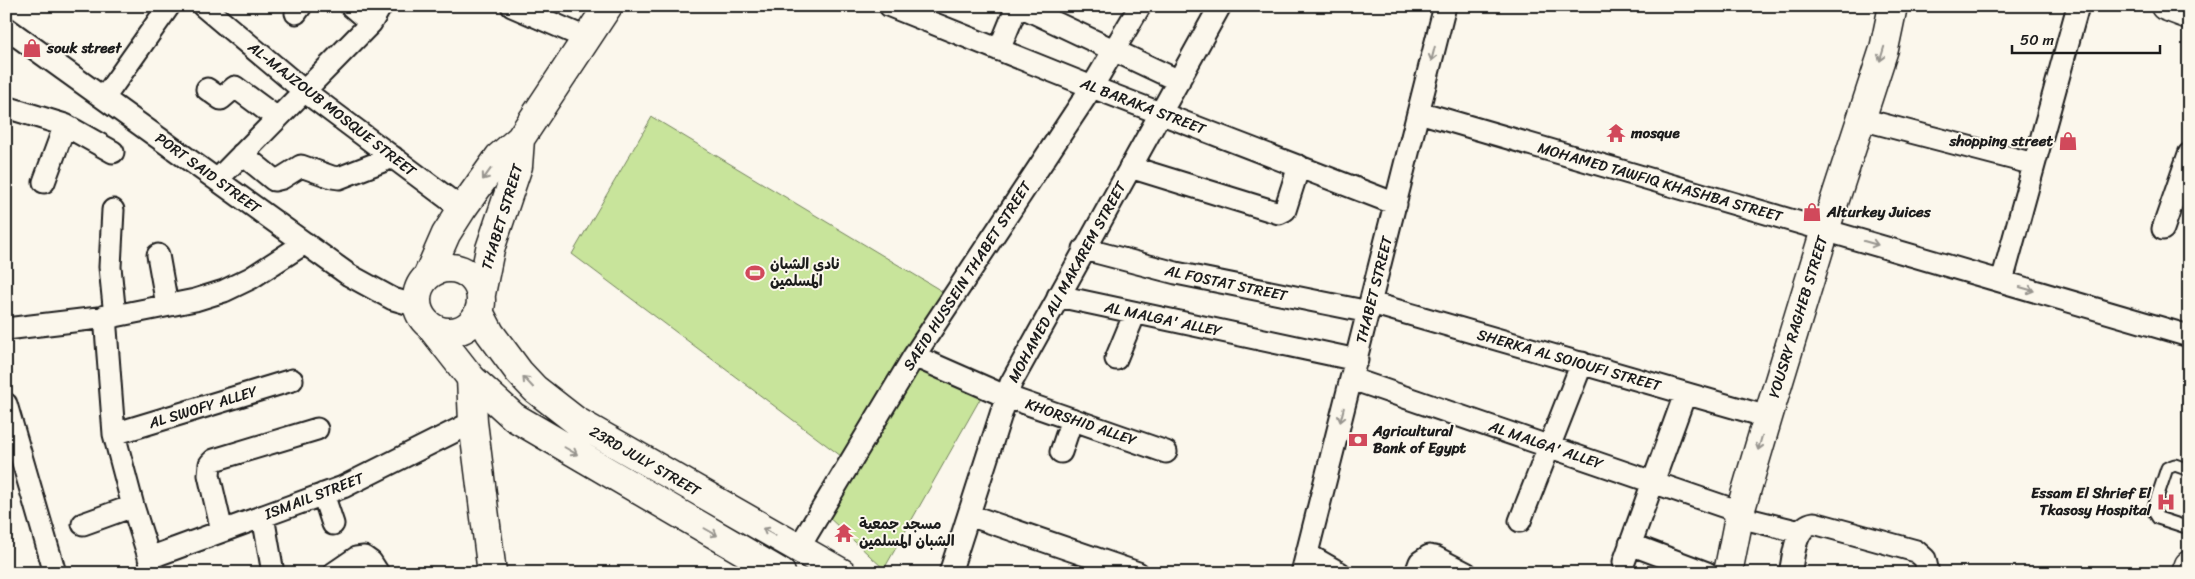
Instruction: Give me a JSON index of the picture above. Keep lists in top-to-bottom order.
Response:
{
  "streets": {
    "main road": ["THABET STREET", "YOUSRY RAGHEB STREET", "23RD JULY STREET"],
    "street": [
      "AL BARAKA STREET",
      "AL-MAJZOUB MOSQUE STREET",
      "PORT SAID STREET",
      "MOHAMED TAWFIQ KHASHBA STREET",
      "SAEID HUSSEIN THABET STREET",
      "MOHAMED ALI MAKAREM STREET",
      "AL FOSTAT STREET",
      "AL MALGA' ALLEY",
      "SHERKA AL SOIOUFI STREET",
      "AL SWOFY ALLEY",
      "KHORSHID ALLEY",
      "ISMAIL STREET"
    ]
  },
  "crossings": [
    ["AL BARAKA STREET", "THABET STREET"],
    ["AL BARAKA STREET", "SAEID HUSSEIN THABET STREET"],
    ["AL BARAKA STREET", "MOHAMED ALI MAKAREM STREET"],
    ["AL-MAJZOUB MOSQUE STREET", "THABET STREET"],
    ["PORT SAID STREET", "THABET STREET"],
    ["PORT SAID STREET", "23RD JULY STREET"],
    ["MOHAMED TAWFIQ KHASHBA STREET", "THABET STREET"],
    ["MOHAMED TAWFIQ KHASHBA STREET", "YOUSRY RAGHEB STREET"],
    ["THABET STREET", "AL FOSTAT STREET"],
    ["THABET STREET", "AL MALGA' ALLEY"],
    ["THABET STREET", "SHERKA AL SOIOUFI STREET"],
    ["THABET STREET", "23RD JULY STREET"],
    ["SAEID HUSSEIN THABET STREET", "KHORSHID ALLEY"],
    ["SAEID HUSSEIN THABET STREET", "23RD JULY STREET"],
    ["MOHAMED ALI MAKAREM STREET", "AL FOSTAT STREET"],
    ["MOHAMED ALI MAKAREM STREET", "AL MALGA' ALLEY"],
    ["MOHAMED ALI MAKAREM STREET", "KHORSHID ALLEY"],
    ["AL FOSTAT STREET", "SHERKA AL SOIOUFI STREET"],
    ["YOUSRY RAGHEB STREET", "AL MALGA' ALLEY"],
    ["YOUSRY RAGHEB STREET", "SHERKA AL SOIOUFI STREET"]
  ],
  "one_way": ["THABET STREET", "YOUSRY RAGHEB STREET"],
  "places": {
    "shop": ["souk street", "shopping street", "Alturkey Juices"],
    "temple": ["mosque", "مسجد جمعية الشبان المسلمين"],
    "sports": ["نادي الشبان المسلمين"],
    "bank": ["Agricultural Bank of Egypt"],
    "hospital": ["Essam El Shrief El Tkasosy Hospital"]
  },
  "scale_bar": "50 m"
}
